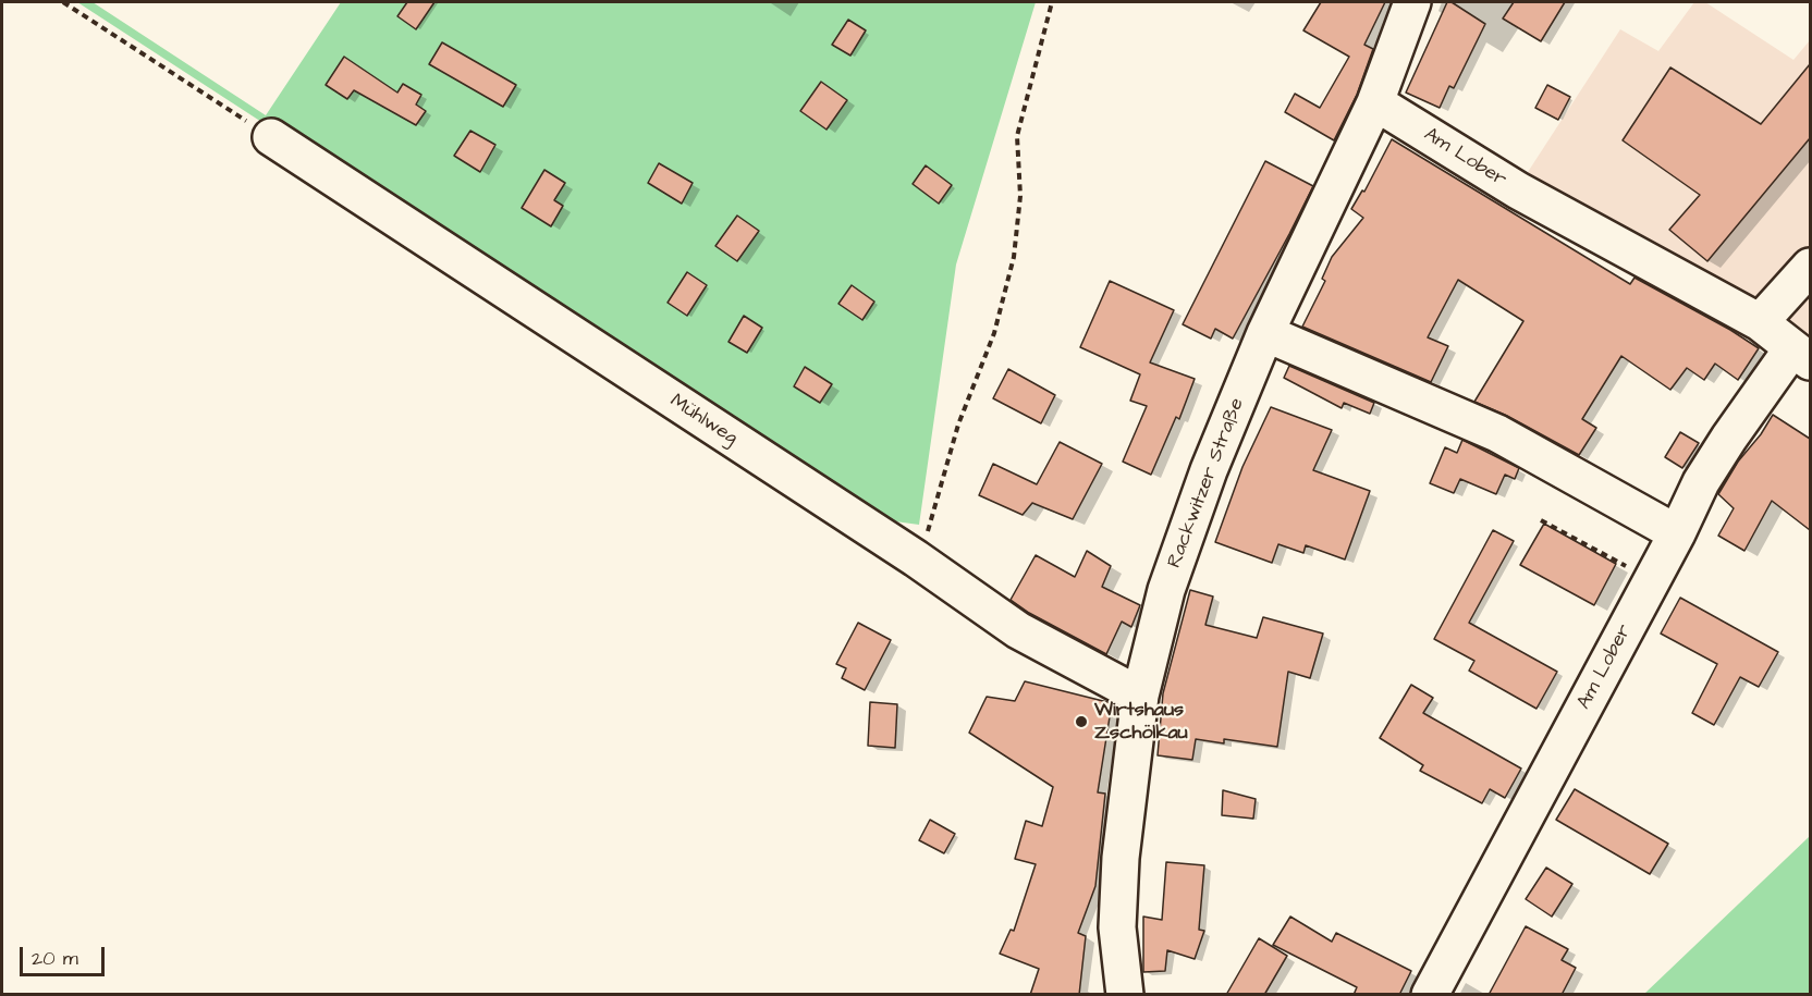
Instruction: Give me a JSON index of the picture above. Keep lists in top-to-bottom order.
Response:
{
  "streets": {
    "street": ["Am Lober", "Mühlweg", "Rackwitzer Straße"]
  },
  "crossings": [
    ["Am Lober", "Rackwitzer Straße"],
    ["Mühlweg", "Rackwitzer Straße"]
  ],
  "places": ["Wirtshaus Zschölkau"],
  "scale_bar": "20 m"
}
